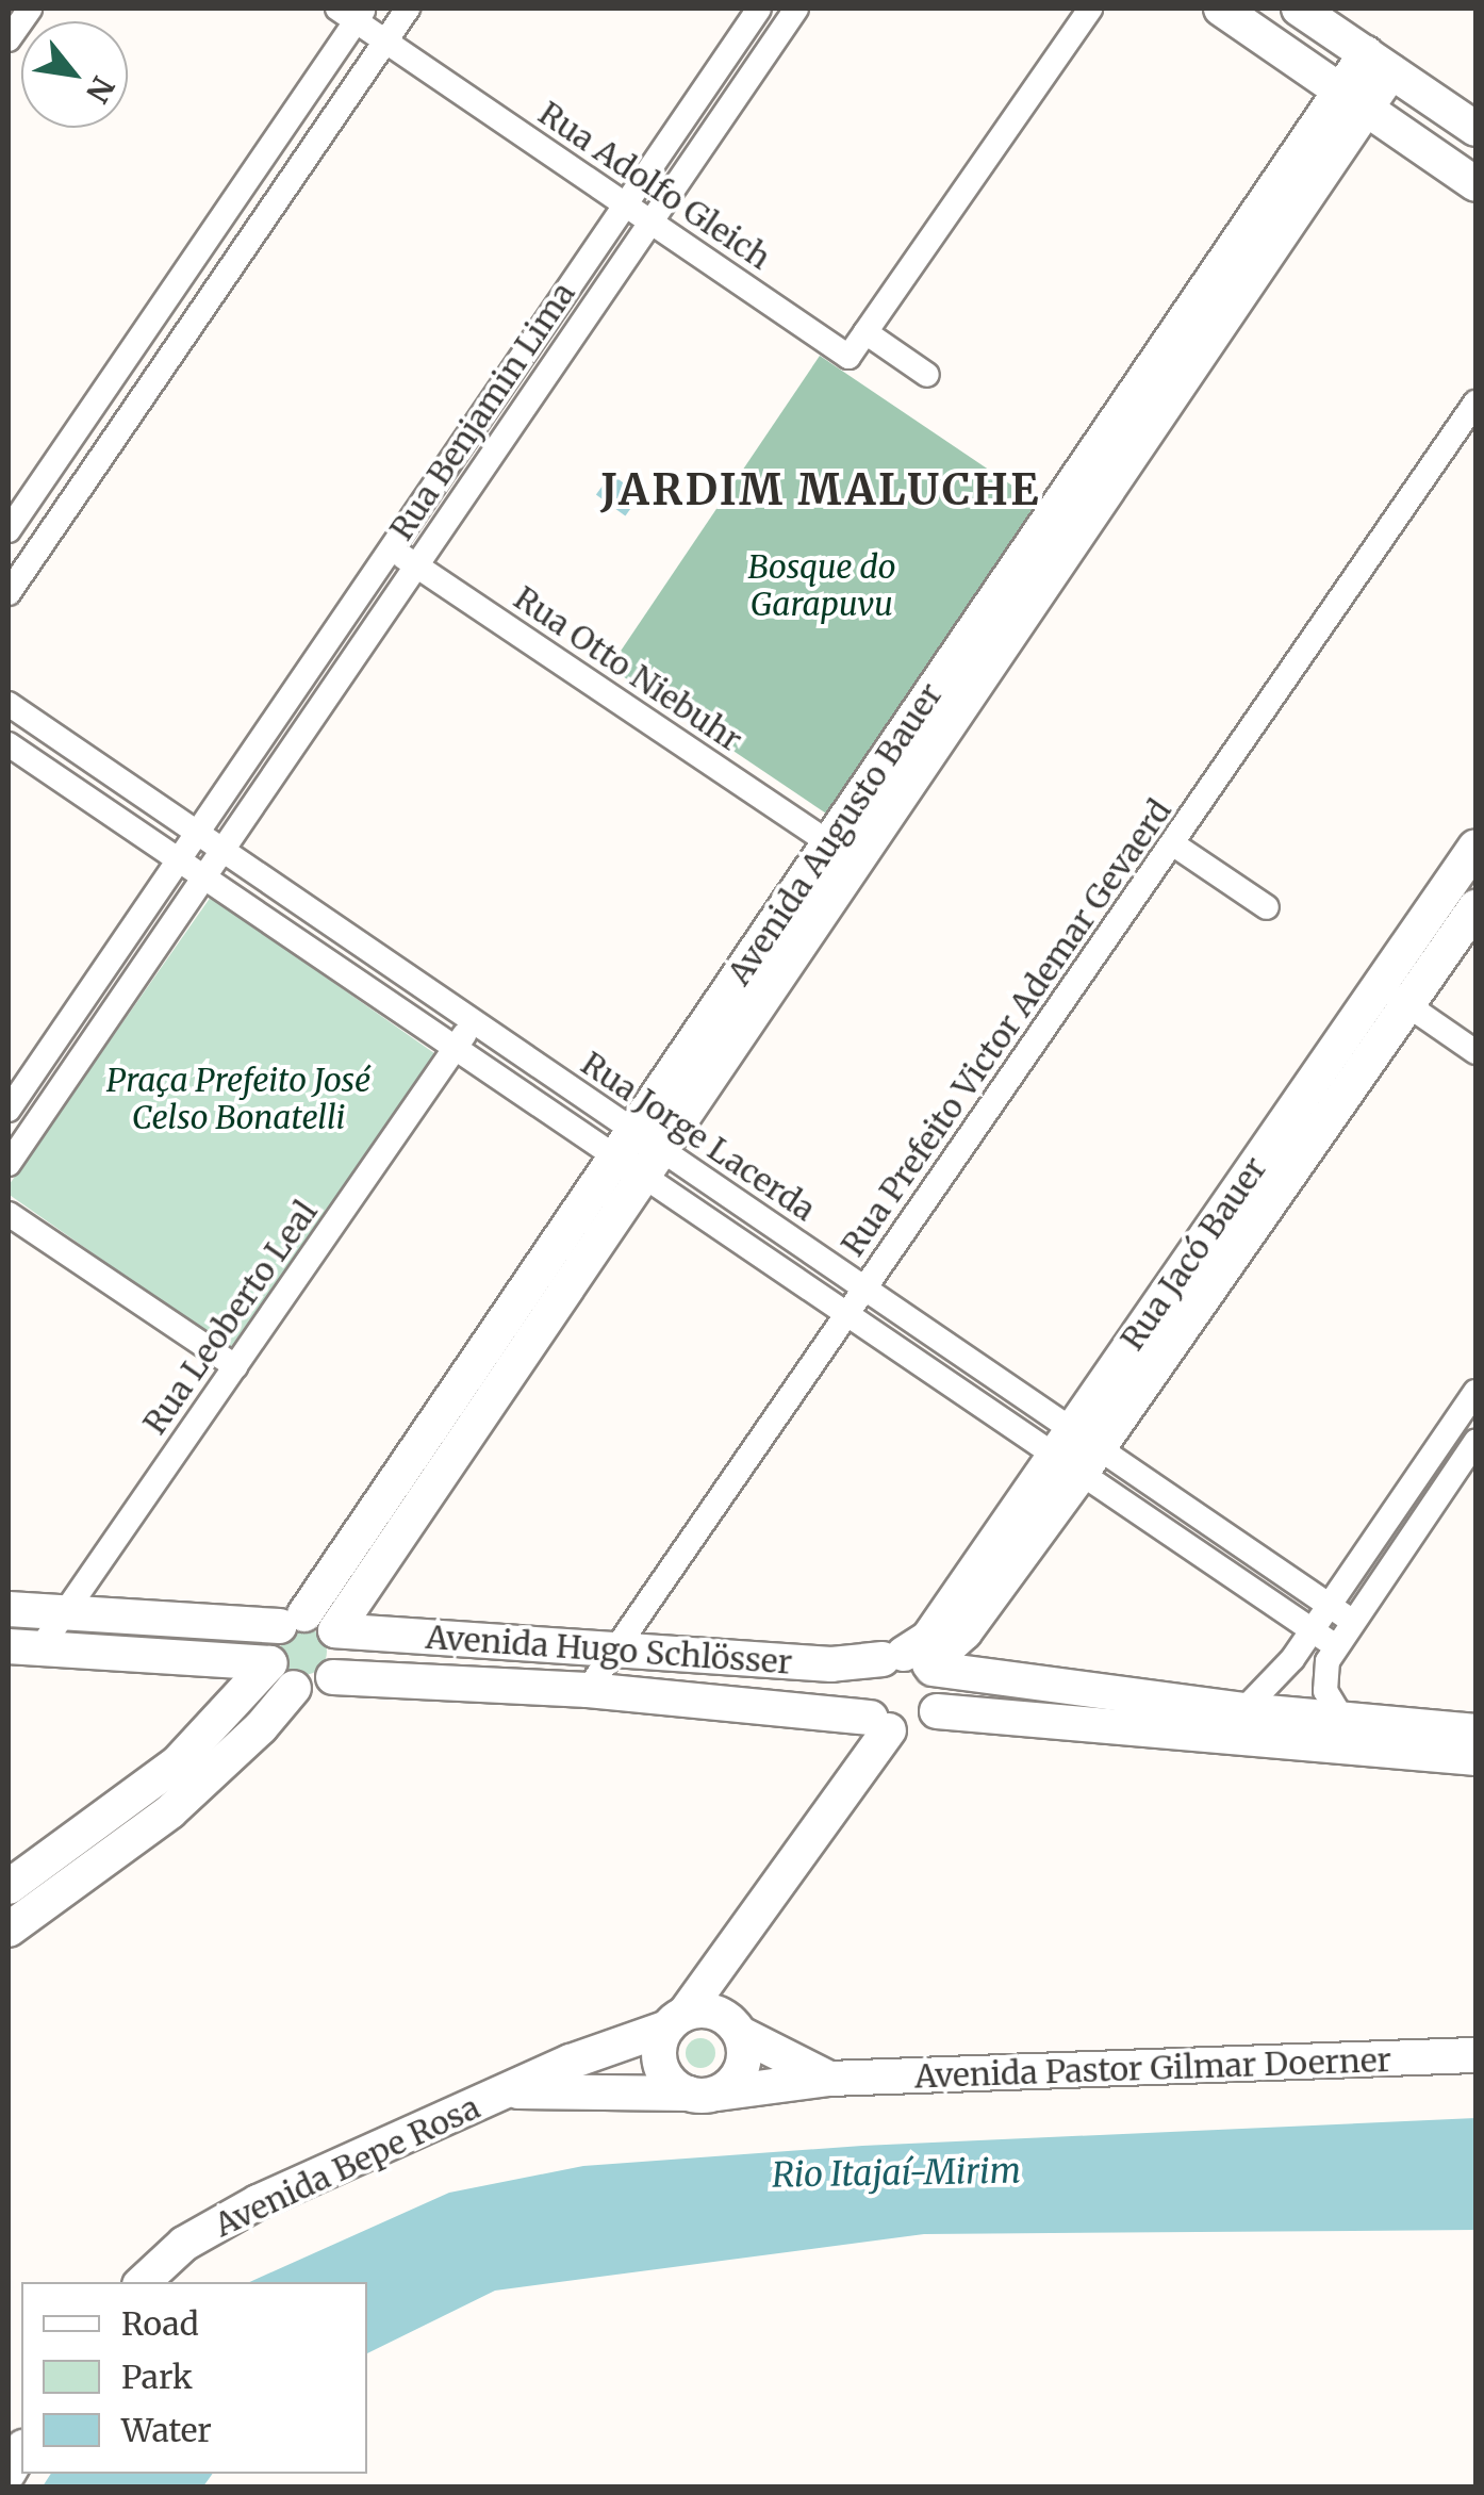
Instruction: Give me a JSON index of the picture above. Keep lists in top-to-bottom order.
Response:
{
  "streets": {
    "main road": [
      "Avenida Augusto Bauer",
      "Rua Jacó Bauer",
      "Avenida Hugo Schlösser",
      "Avenida Pastor Gilmar Doerner",
      "Avenida Bepe Rosa"
    ],
    "street": [
      "Rua Adolfo Gleich",
      "Rua Benjamin Lima",
      "Rua Otto Niebuhr",
      "Rua Prefeito Victor Ademar Gevaerd",
      "Rua Jorge Lacerda",
      "Rua Leoberto Leal"
    ]
  },
  "crossings": [
    ["Rua Adolfo Gleich", "Rua Benjamin Lima"],
    ["Rua Benjamin Lima", "Rua Otto Niebuhr"],
    ["Rua Benjamin Lima", "Rua Jorge Lacerda"],
    ["Rua Otto Niebuhr", "Avenida Augusto Bauer"],
    ["Avenida Augusto Bauer", "Rua Jorge Lacerda"],
    ["Avenida Augusto Bauer", "Avenida Hugo Schlösser"],
    ["Rua Prefeito Victor Ademar Gevaerd", "Rua Jorge Lacerda"],
    ["Rua Prefeito Victor Ademar Gevaerd", "Avenida Hugo Schlösser"],
    ["Rua Jorge Lacerda", "Rua Jacó Bauer"],
    ["Rua Jorge Lacerda", "Rua Leoberto Leal"],
    ["Rua Jacó Bauer", "Avenida Hugo Schlösser"],
    ["Rua Leoberto Leal", "Avenida Hugo Schlösser"],
    ["Avenida Pastor Gilmar Doerner", "Avenida Bepe Rosa"]
  ],
  "districts": ["JARDIM MALUCHE"],
  "water": ["Rio Itajaí-Mirim"],
  "parks": ["Bosque do Garapuvu", "Praça Prefeito José Celso Bonatelli"],
  "legend": ["Road", "Park", "Water"],
  "north": "bottom right"
}
